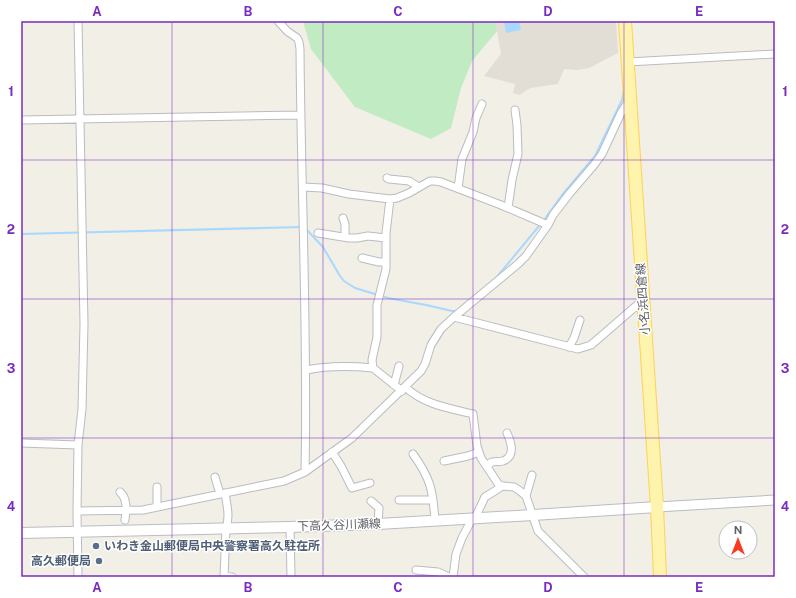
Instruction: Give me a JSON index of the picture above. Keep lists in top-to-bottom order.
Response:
{
  "streets": {
    "main road": ["小名浜四倉線", "下高久谷川瀬線"]
  },
  "crossings": [
    ["小名浜四倉線", "下高久谷川瀬線"]
  ],
  "places": ["いわき金山郵便局中央警察署高久駐在所", "高久郵便局"],
  "north": "top",
  "grid": {
    "columns": [
      "A",
      "B",
      "C",
      "D",
      "E"
    ],
    "rows": [
      "1",
      "2",
      "3",
      "4"
    ]
  }
}
